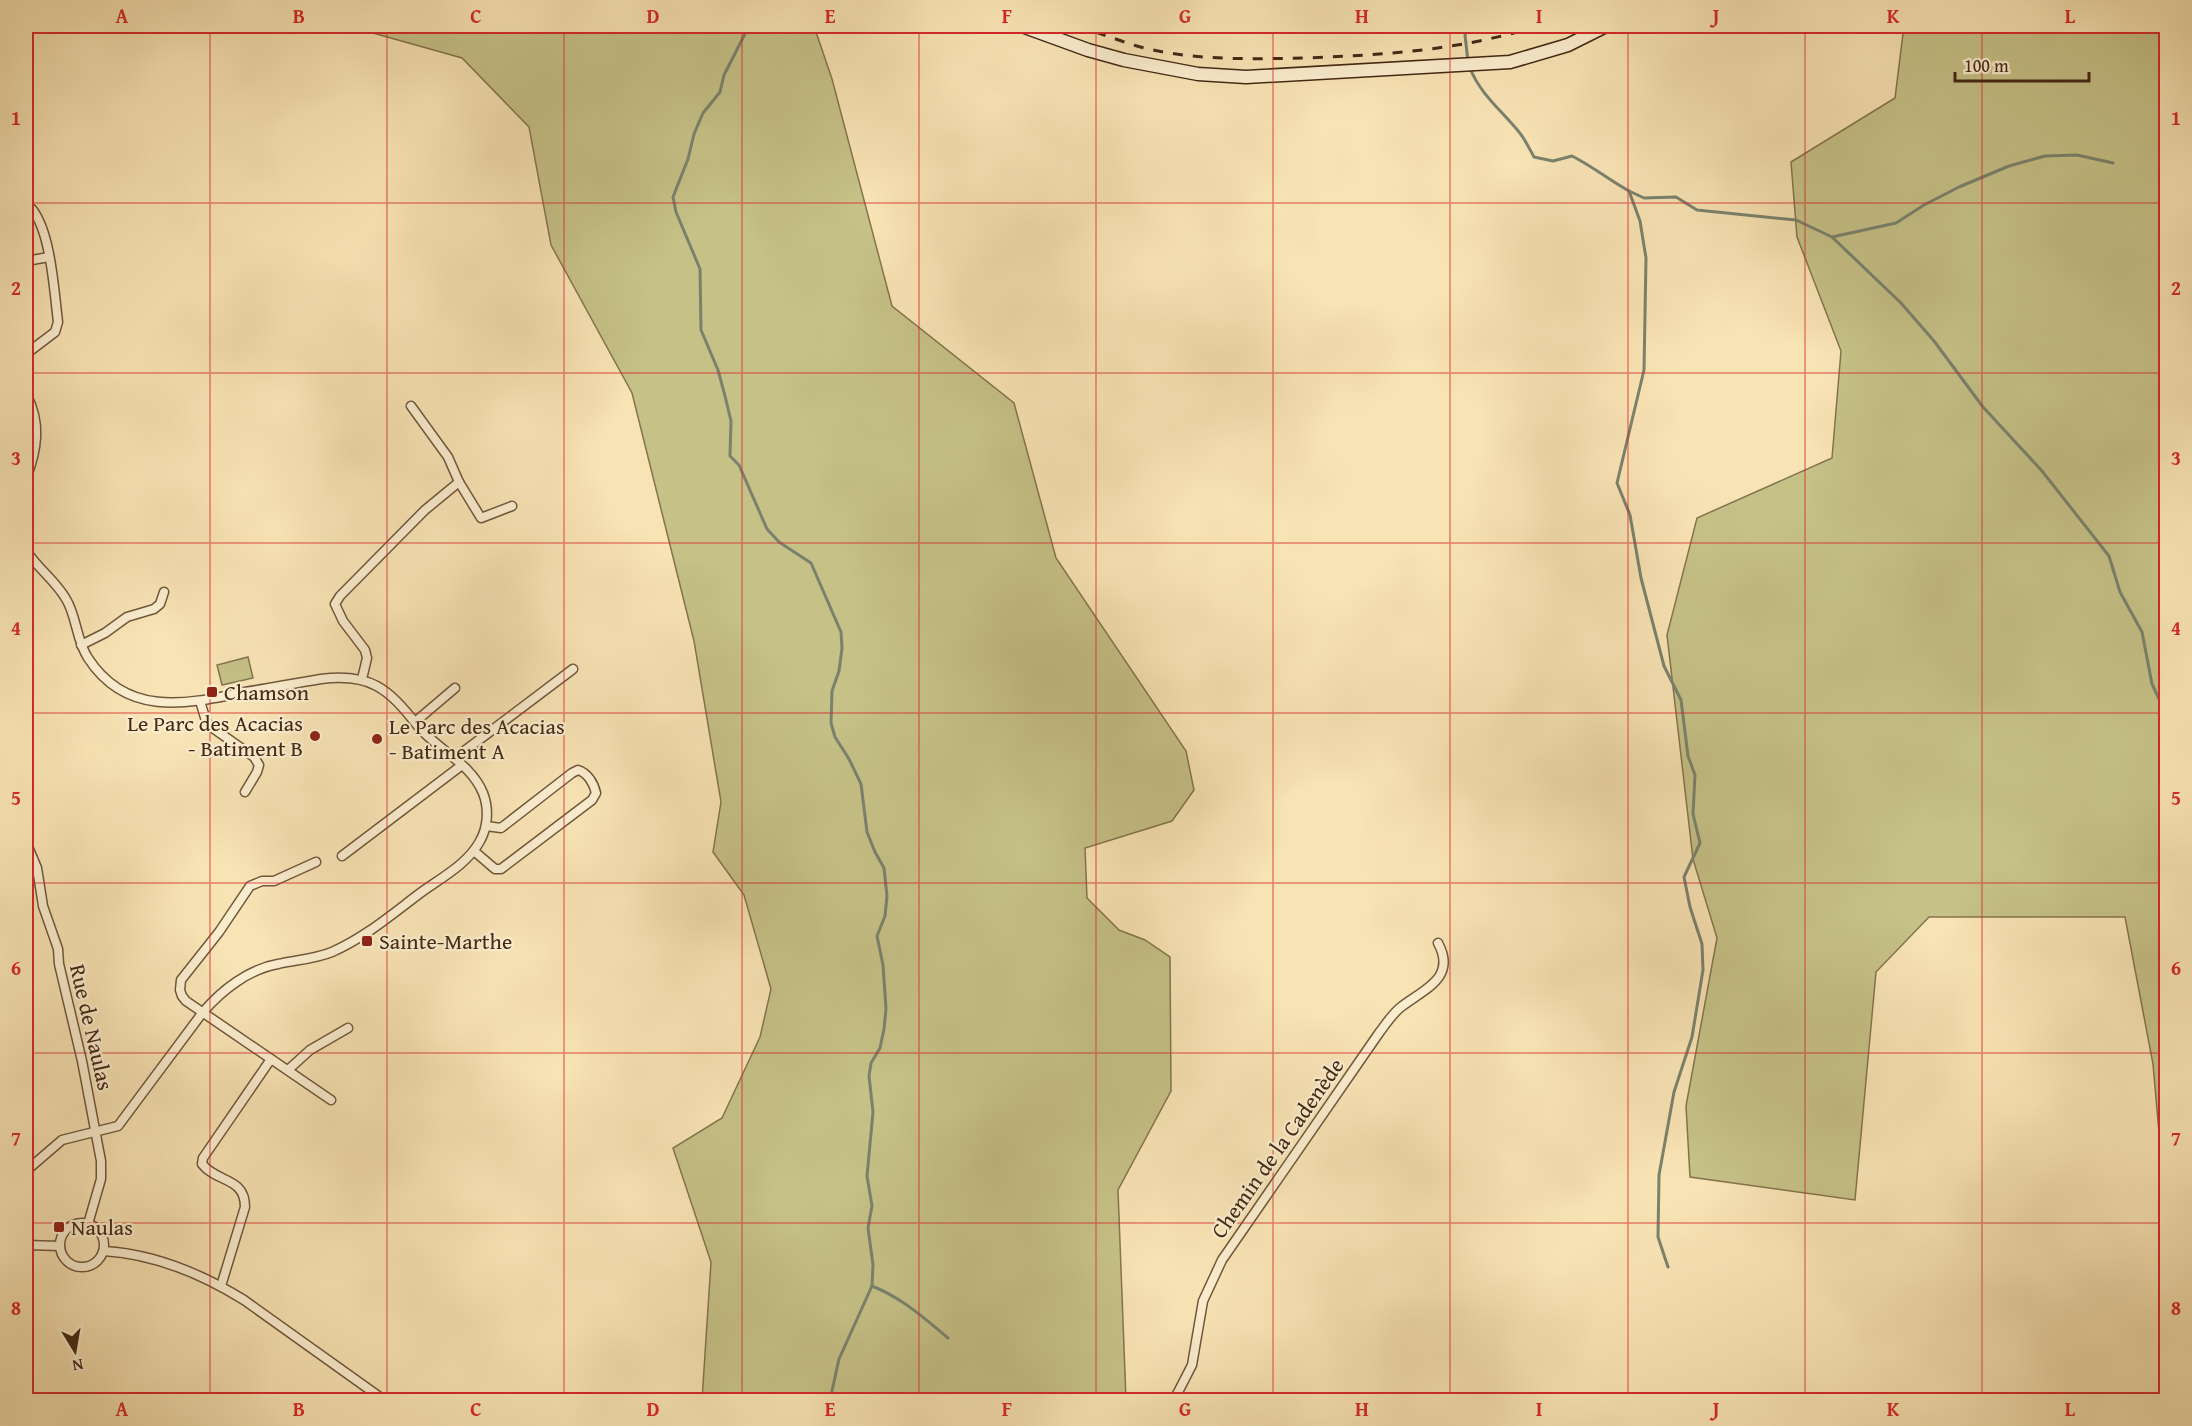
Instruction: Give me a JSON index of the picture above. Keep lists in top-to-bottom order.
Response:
{
  "streets": {
    "street": ["Rue de Naulas", "Chemin de la Cadenède"]
  },
  "places": {
    "transit": ["Chamson", "Sainte-Marthe", "Naulas"],
    "other": ["Le Parc des Acacias - Batiment B", "Le Parc des Acacias - Batiment A"]
  },
  "scale_bar": "100 m",
  "north": "bottom",
  "grid": {
    "columns": [
      "A",
      "B",
      "C",
      "D",
      "E",
      "F",
      "G",
      "H",
      "I",
      "J",
      "K",
      "L"
    ],
    "rows": [
      "1",
      "2",
      "3",
      "4",
      "5",
      "6",
      "7",
      "8"
    ]
  }
}
